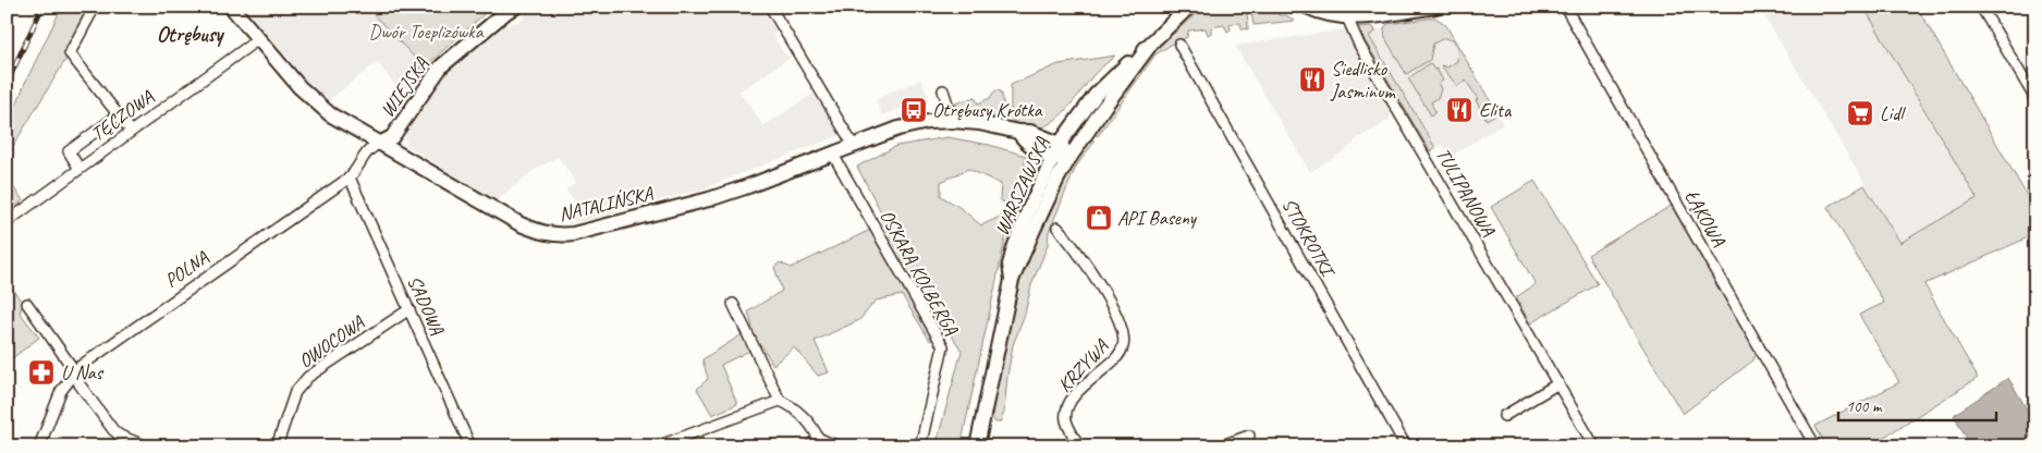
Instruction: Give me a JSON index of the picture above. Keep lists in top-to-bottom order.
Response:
{
  "streets": {
    "main road": ["WIEJSKA", "WARSZAWSKA", "NATALIŃSKA"],
    "street": [
      "TĘCZOWA",
      "TULIPANOWA",
      "ŁĄKOWA",
      "STOKROTKI",
      "POLNA",
      "OSKARA KOLBERGA",
      "SADOWA",
      "OWOCOWA",
      "KRZYWA"
    ]
  },
  "crossings": [
    ["WIEJSKA", "NATALIŃSKA"],
    ["WIEJSKA", "POLNA"],
    ["TĘCZOWA", "NATALIŃSKA"],
    ["WARSZAWSKA", "NATALIŃSKA"],
    ["NATALIŃSKA", "POLNA"],
    ["NATALIŃSKA", "OSKARA KOLBERGA"],
    ["POLNA", "SADOWA"],
    ["SADOWA", "OWOCOWA"]
  ],
  "districts": ["Otrębusy"],
  "parks": ["Dwór Toeplizówka"],
  "places": {
    "restaurant": ["Siedlisko Jasminum", "Elita"],
    "bus stop": ["Otrębusy Krótka"],
    "supermarket": ["Lidl"],
    "shop": ["API Baseny"],
    "pharmacy": ["U Nas"]
  },
  "scale_bar": "100 m"
}
